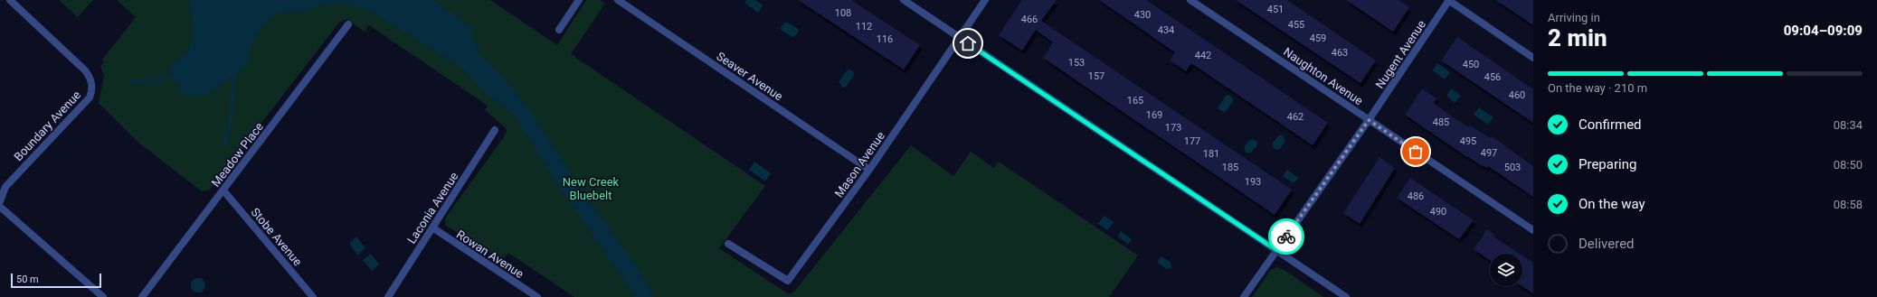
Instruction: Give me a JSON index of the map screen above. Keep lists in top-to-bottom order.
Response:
{
  "streets": {
    "street": [
      "Nugent Avenue",
      "Seaver Avenue",
      "Naughton Avenue",
      "Boundary Avenue",
      "Meadow Place",
      "Mason Avenue",
      "Laconia Avenue",
      "Stobe Avenue",
      "Rowan Avenue"
    ]
  },
  "crossings": [
    ["Nugent Avenue", "Naughton Avenue"],
    ["Seaver Avenue", "Mason Avenue"],
    ["Meadow Place", "Stobe Avenue"],
    ["Laconia Avenue", "Rowan Avenue"]
  ],
  "parks": ["New Creek Bluebelt"],
  "house_numbers": [
    "451",
    "108",
    "430",
    "466",
    "455",
    "112",
    "434",
    "459",
    "116",
    "463",
    "442",
    "153",
    "450",
    "157",
    "456",
    "460",
    "165",
    "169",
    "462",
    "485",
    "173",
    "177",
    "495",
    "497",
    "181",
    "185",
    "503",
    "193",
    "486",
    "490"
  ],
  "scale_bar": "50 m",
  "page": {
    "heading": ["2 min", "Arriving in", "09:04–09:09"],
    "bar": "On the way · 210 m",
    "list": [
      ["Confirmed", "08:34"],
      ["Preparing", "08:50"],
      ["On the way", "08:58"],
      "Delivered"
    ],
    "scale": "50 m"
  }
}
